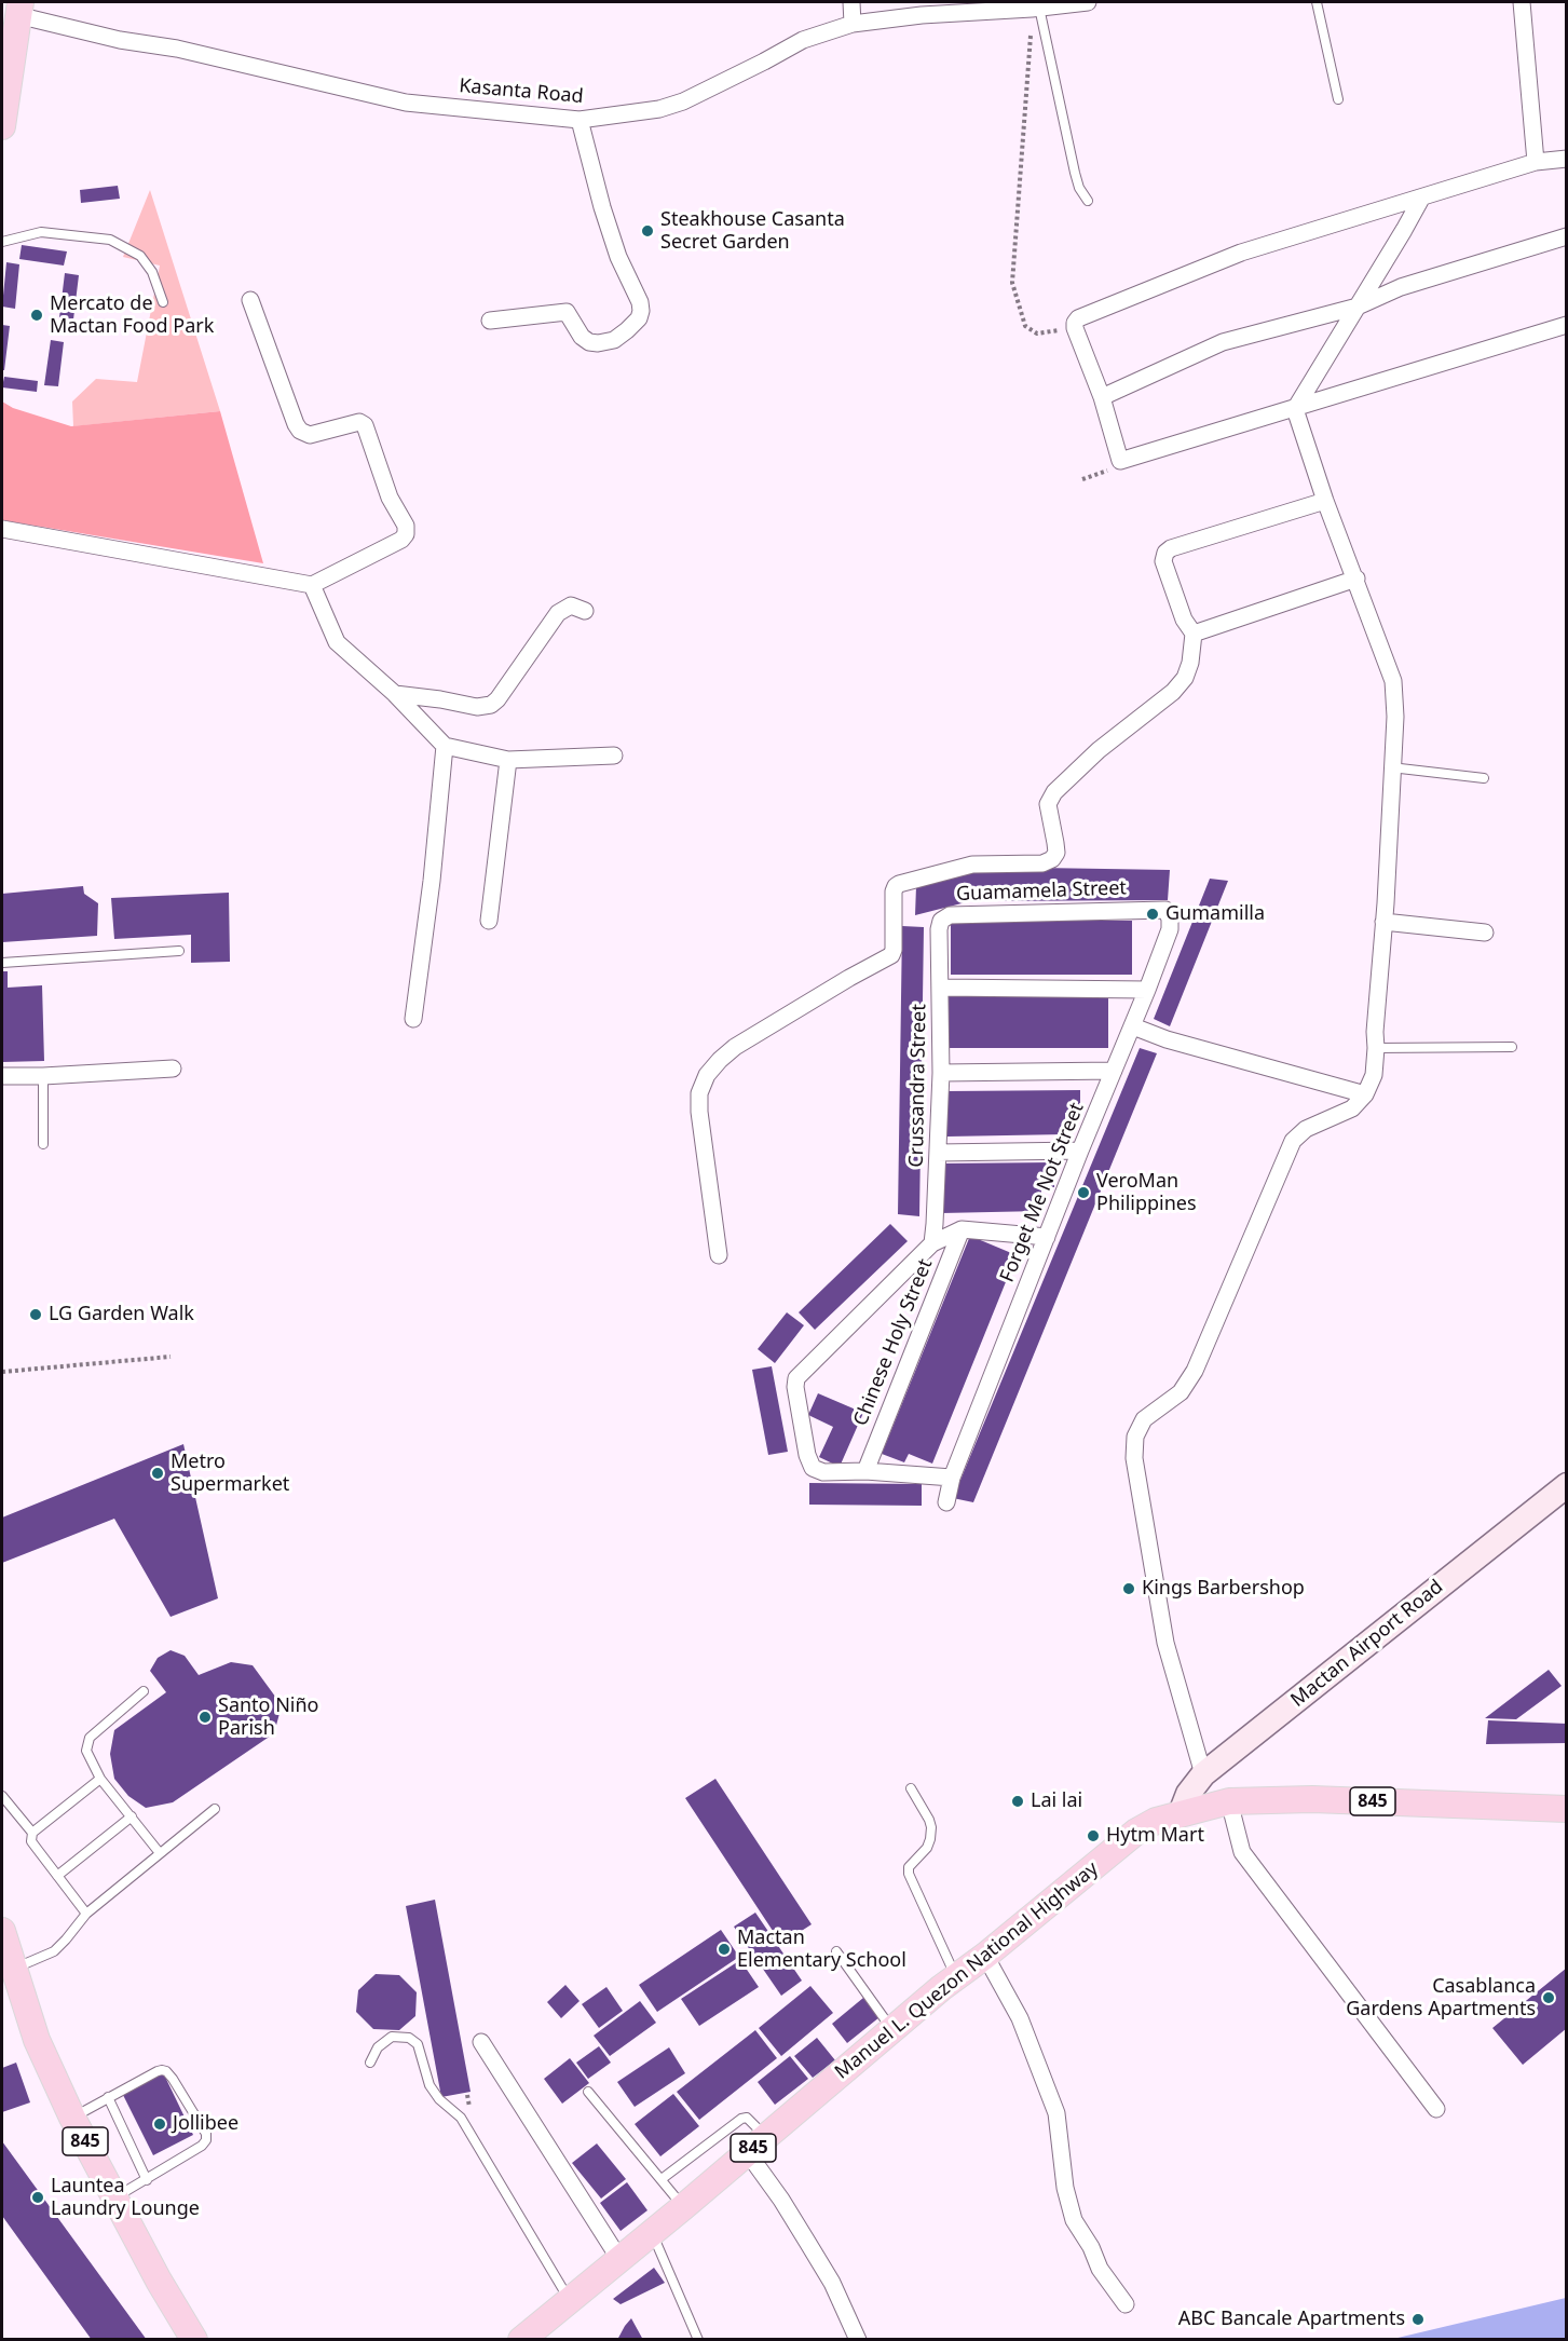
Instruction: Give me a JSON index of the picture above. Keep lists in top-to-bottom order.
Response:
{
  "streets": {
    "main road": ["Mactan Airport Road", "845", "Manuel L. Quezon National Highway"],
    "street": [
      "Kasanta Road",
      "Guamamela Street",
      "Crussandra Street",
      "Forget Me Not Street",
      "Chinese Holy Street"
    ]
  },
  "crossings": [
    ["Guamamela Street", "Crussandra Street"],
    ["Guamamela Street", "Forget Me Not Street"],
    ["Mactan Airport Road", "Manuel L. Quezon National Highway"]
  ],
  "places": [
    "Steakhouse Casanta Secret Garden",
    "Mercato de Mactan Food Park",
    "Gumamilla",
    "VeroMan Philippines",
    "LG Garden Walk",
    "Metro Supermarket",
    "Kings Barbershop",
    "Santo Niño Parish",
    "Lai lai",
    "Hytm Mart",
    "Mactan Elementary School",
    "Casablanca Gardens Apartments",
    "Jollibee",
    "Launtea Laundry Lounge",
    "ABC Bancale Apartments"
  ]
}
